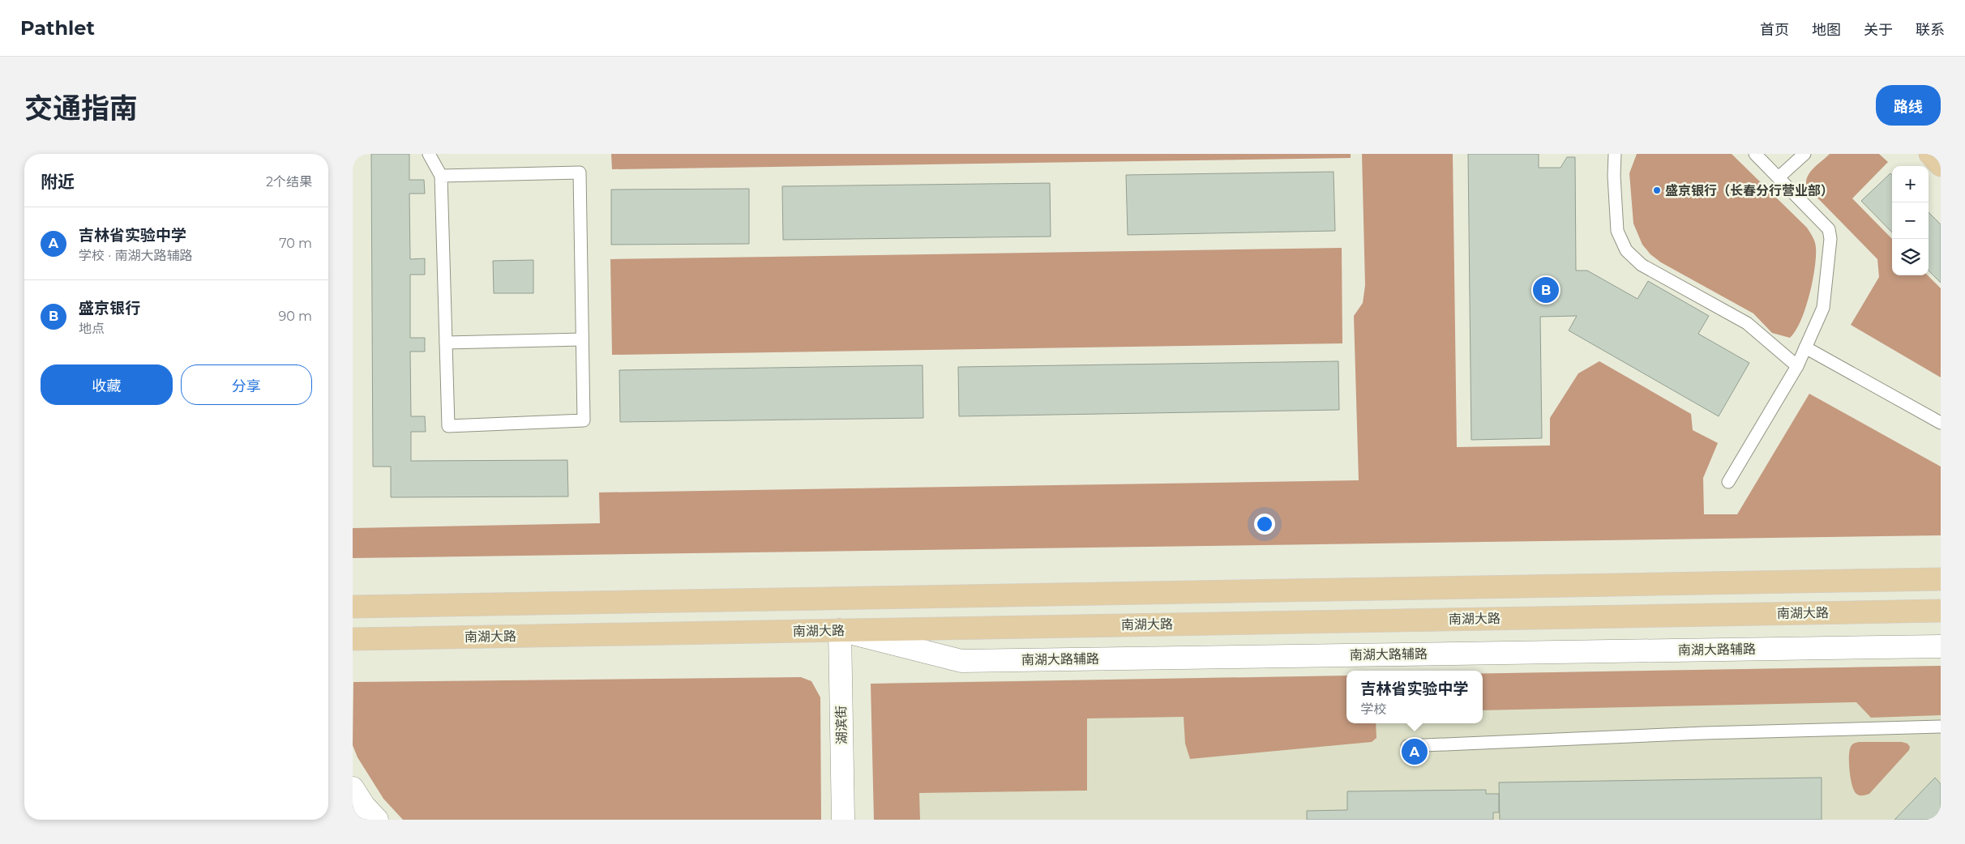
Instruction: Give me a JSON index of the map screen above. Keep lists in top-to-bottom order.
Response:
{
  "streets": {
    "main road": ["南湖大路"],
    "street": ["南湖大路辅路", "湖滨街"]
  },
  "crossings": [
    ["南湖大路", "南湖大路辅路"],
    ["南湖大路", "湖滨街"],
    ["南湖大路辅路", "湖滨街"]
  ],
  "places": ["盛京银行（长春分行营业部）"],
  "page": {
    "header": "Pathlet",
    "nav": [
      "首页",
      "地图",
      "关于",
      "联系"
    ],
    "title": "交通指南",
    "buttons": [
      "路线",
      ["收藏", "分享"]
    ],
    "heading": ["附近", "2个结果"],
    "map_buttons": ["+", "−"],
    "list": [
      {
        "mark": "A",
        "name": "吉林省实验中学",
        "note": "学校 · 南湖大路辅路",
        "value": "70 m"
      },
      {
        "mark": "B",
        "name": "盛京银行",
        "note": "地点",
        "value": "90 m"
      }
    ],
    "pins": ["B", "A"],
    "popup": ["吉林省实验中学", "学校"]
  }
}
